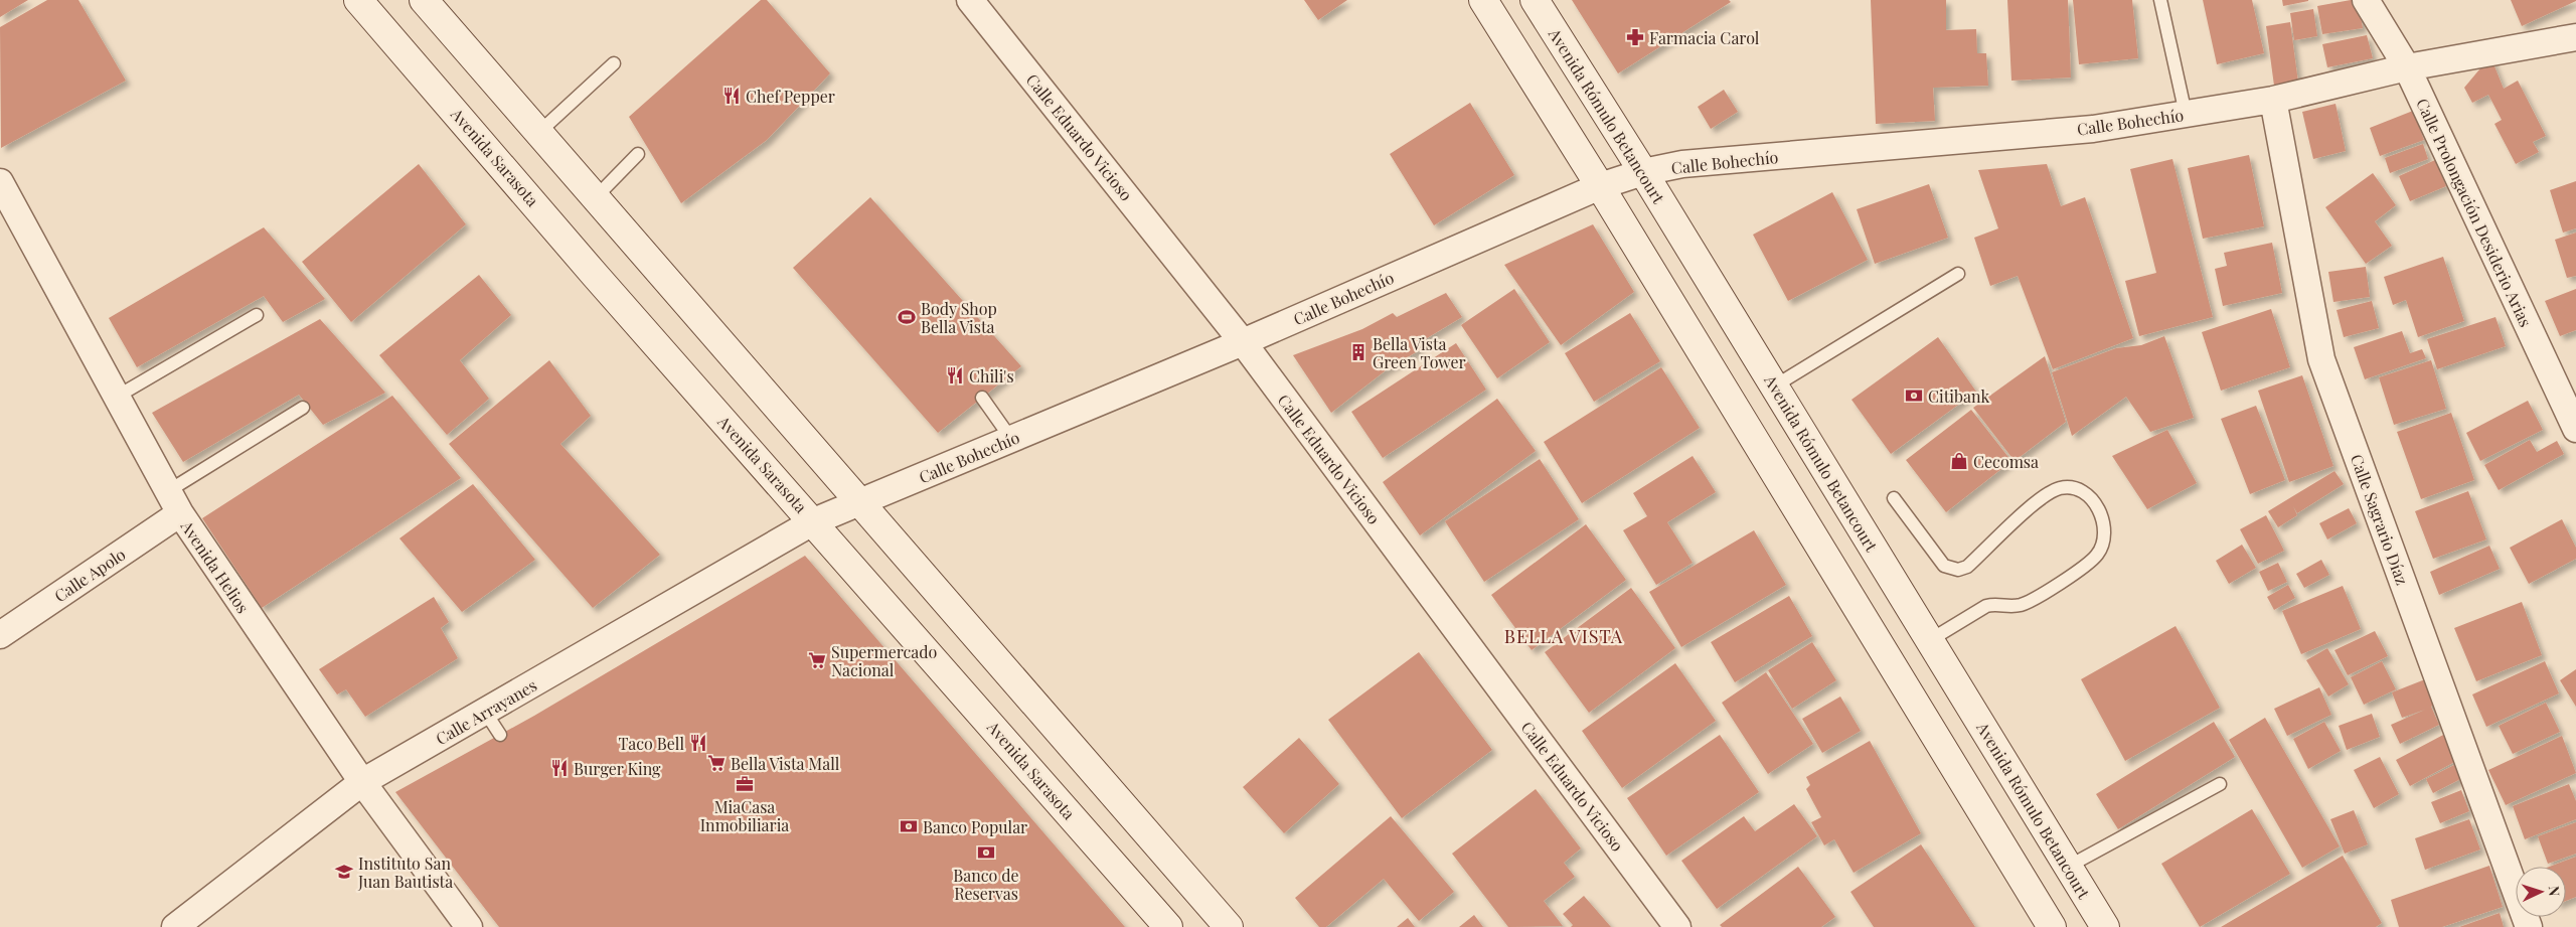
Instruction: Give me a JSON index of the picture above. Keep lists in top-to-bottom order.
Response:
{
  "streets": {
    "main road": ["Avenida Rómulo Betancourt", "Avenida Sarasota"],
    "street": [
      "Calle Bohechío",
      "Calle Eduardo Vicioso",
      "Calle Prolongación Desiderio Arias",
      "Calle Sagrario Díaz",
      "Avenida Helios",
      "Calle Apolo",
      "Calle Arrayanes"
    ]
  },
  "crossings": [
    ["Avenida Rómulo Betancourt", "Calle Bohechío"],
    ["Calle Bohechío", "Calle Eduardo Vicioso"],
    ["Calle Bohechío", "Avenida Sarasota"],
    ["Calle Bohechío", "Calle Prolongación Desiderio Arias"],
    ["Calle Bohechío", "Calle Sagrario Díaz"],
    ["Calle Bohechío", "Calle Arrayanes"],
    ["Avenida Sarasota", "Calle Arrayanes"],
    ["Avenida Helios", "Calle Apolo"],
    ["Avenida Helios", "Calle Arrayanes"]
  ],
  "districts": ["BELLA VISTA"],
  "places": {
    "pharmacy": ["Farmacia Carol"],
    "restaurant": [
      "Chef Pepper",
      "Chili's",
      "Taco Bell",
      "Burger King"
    ],
    "sports": ["Body Shop Bella Vista"],
    "building": ["Bella Vista Green Tower"],
    "bank": ["Citibank", "Banco Popular", "Banco de Reservas"],
    "shop": ["Cecomsa"],
    "supermarket": ["Supermercado Nacional", "Bella Vista Mall"],
    "office": ["MiaCasa Inmobiliaria"],
    "school or university": ["Instituto San Juan Bautista"]
  },
  "north": "right"
}
